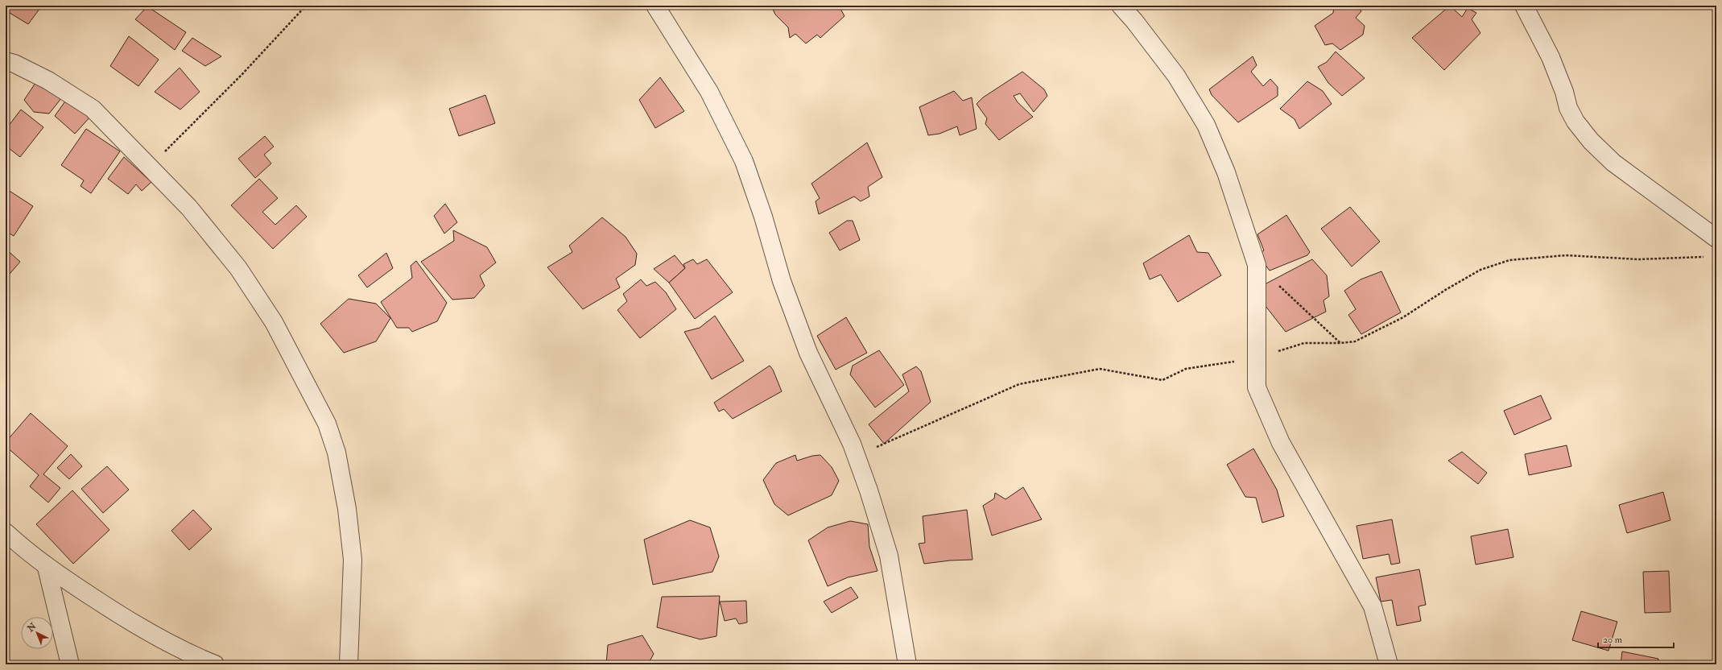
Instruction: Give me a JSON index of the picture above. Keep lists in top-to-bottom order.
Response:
{
  "scale_bar": "20 m",
  "north": "top left"
}
